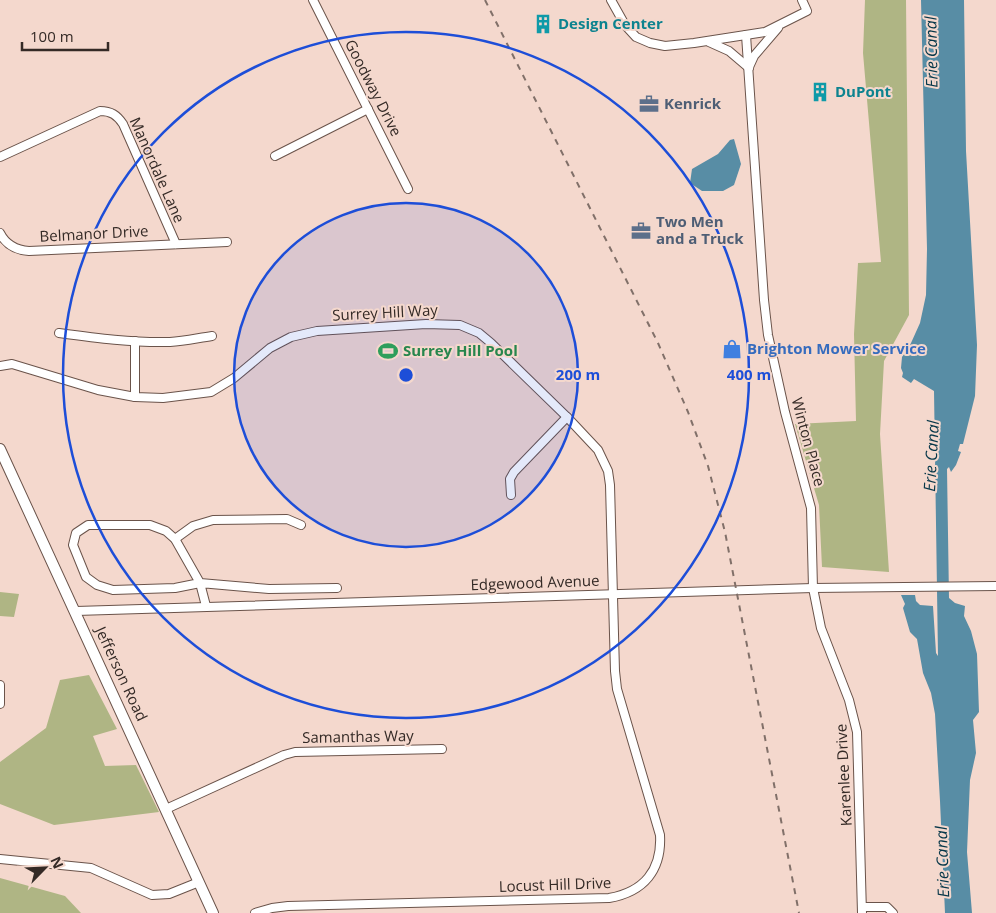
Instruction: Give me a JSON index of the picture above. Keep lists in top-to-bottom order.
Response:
{
  "streets": {
    "main road": ["Jefferson Road"],
    "street": [
      "Goodway Drive",
      "Manordale Lane",
      "Belmanor Drive",
      "Surrey Hill Way",
      "Winton Place",
      "Edgewood Avenue",
      "Samanthas Way",
      "Karenlee Drive",
      "Locust Hill Drive"
    ]
  },
  "crossings": [
    ["Manordale Lane", "Belmanor Drive"],
    ["Surrey Hill Way", "Edgewood Avenue"],
    ["Surrey Hill Way", "Locust Hill Drive"],
    ["Winton Place", "Edgewood Avenue"],
    ["Winton Place", "Karenlee Drive"],
    ["Edgewood Avenue", "Jefferson Road"],
    ["Edgewood Avenue", "Karenlee Drive"],
    ["Edgewood Avenue", "Locust Hill Drive"],
    ["Jefferson Road", "Samanthas Way"]
  ],
  "water": ["Erie Canal"],
  "places": {
    "building": ["Design Center", "DuPont"],
    "office": ["Kenrick", "Two Men and a Truck"],
    "shop": ["Brighton Mower Service"],
    "sports": ["Surrey Hill Pool"]
  },
  "scale_bar": "100 m",
  "north": "top right",
  "rings": ["200 m", "400 m"]
}
